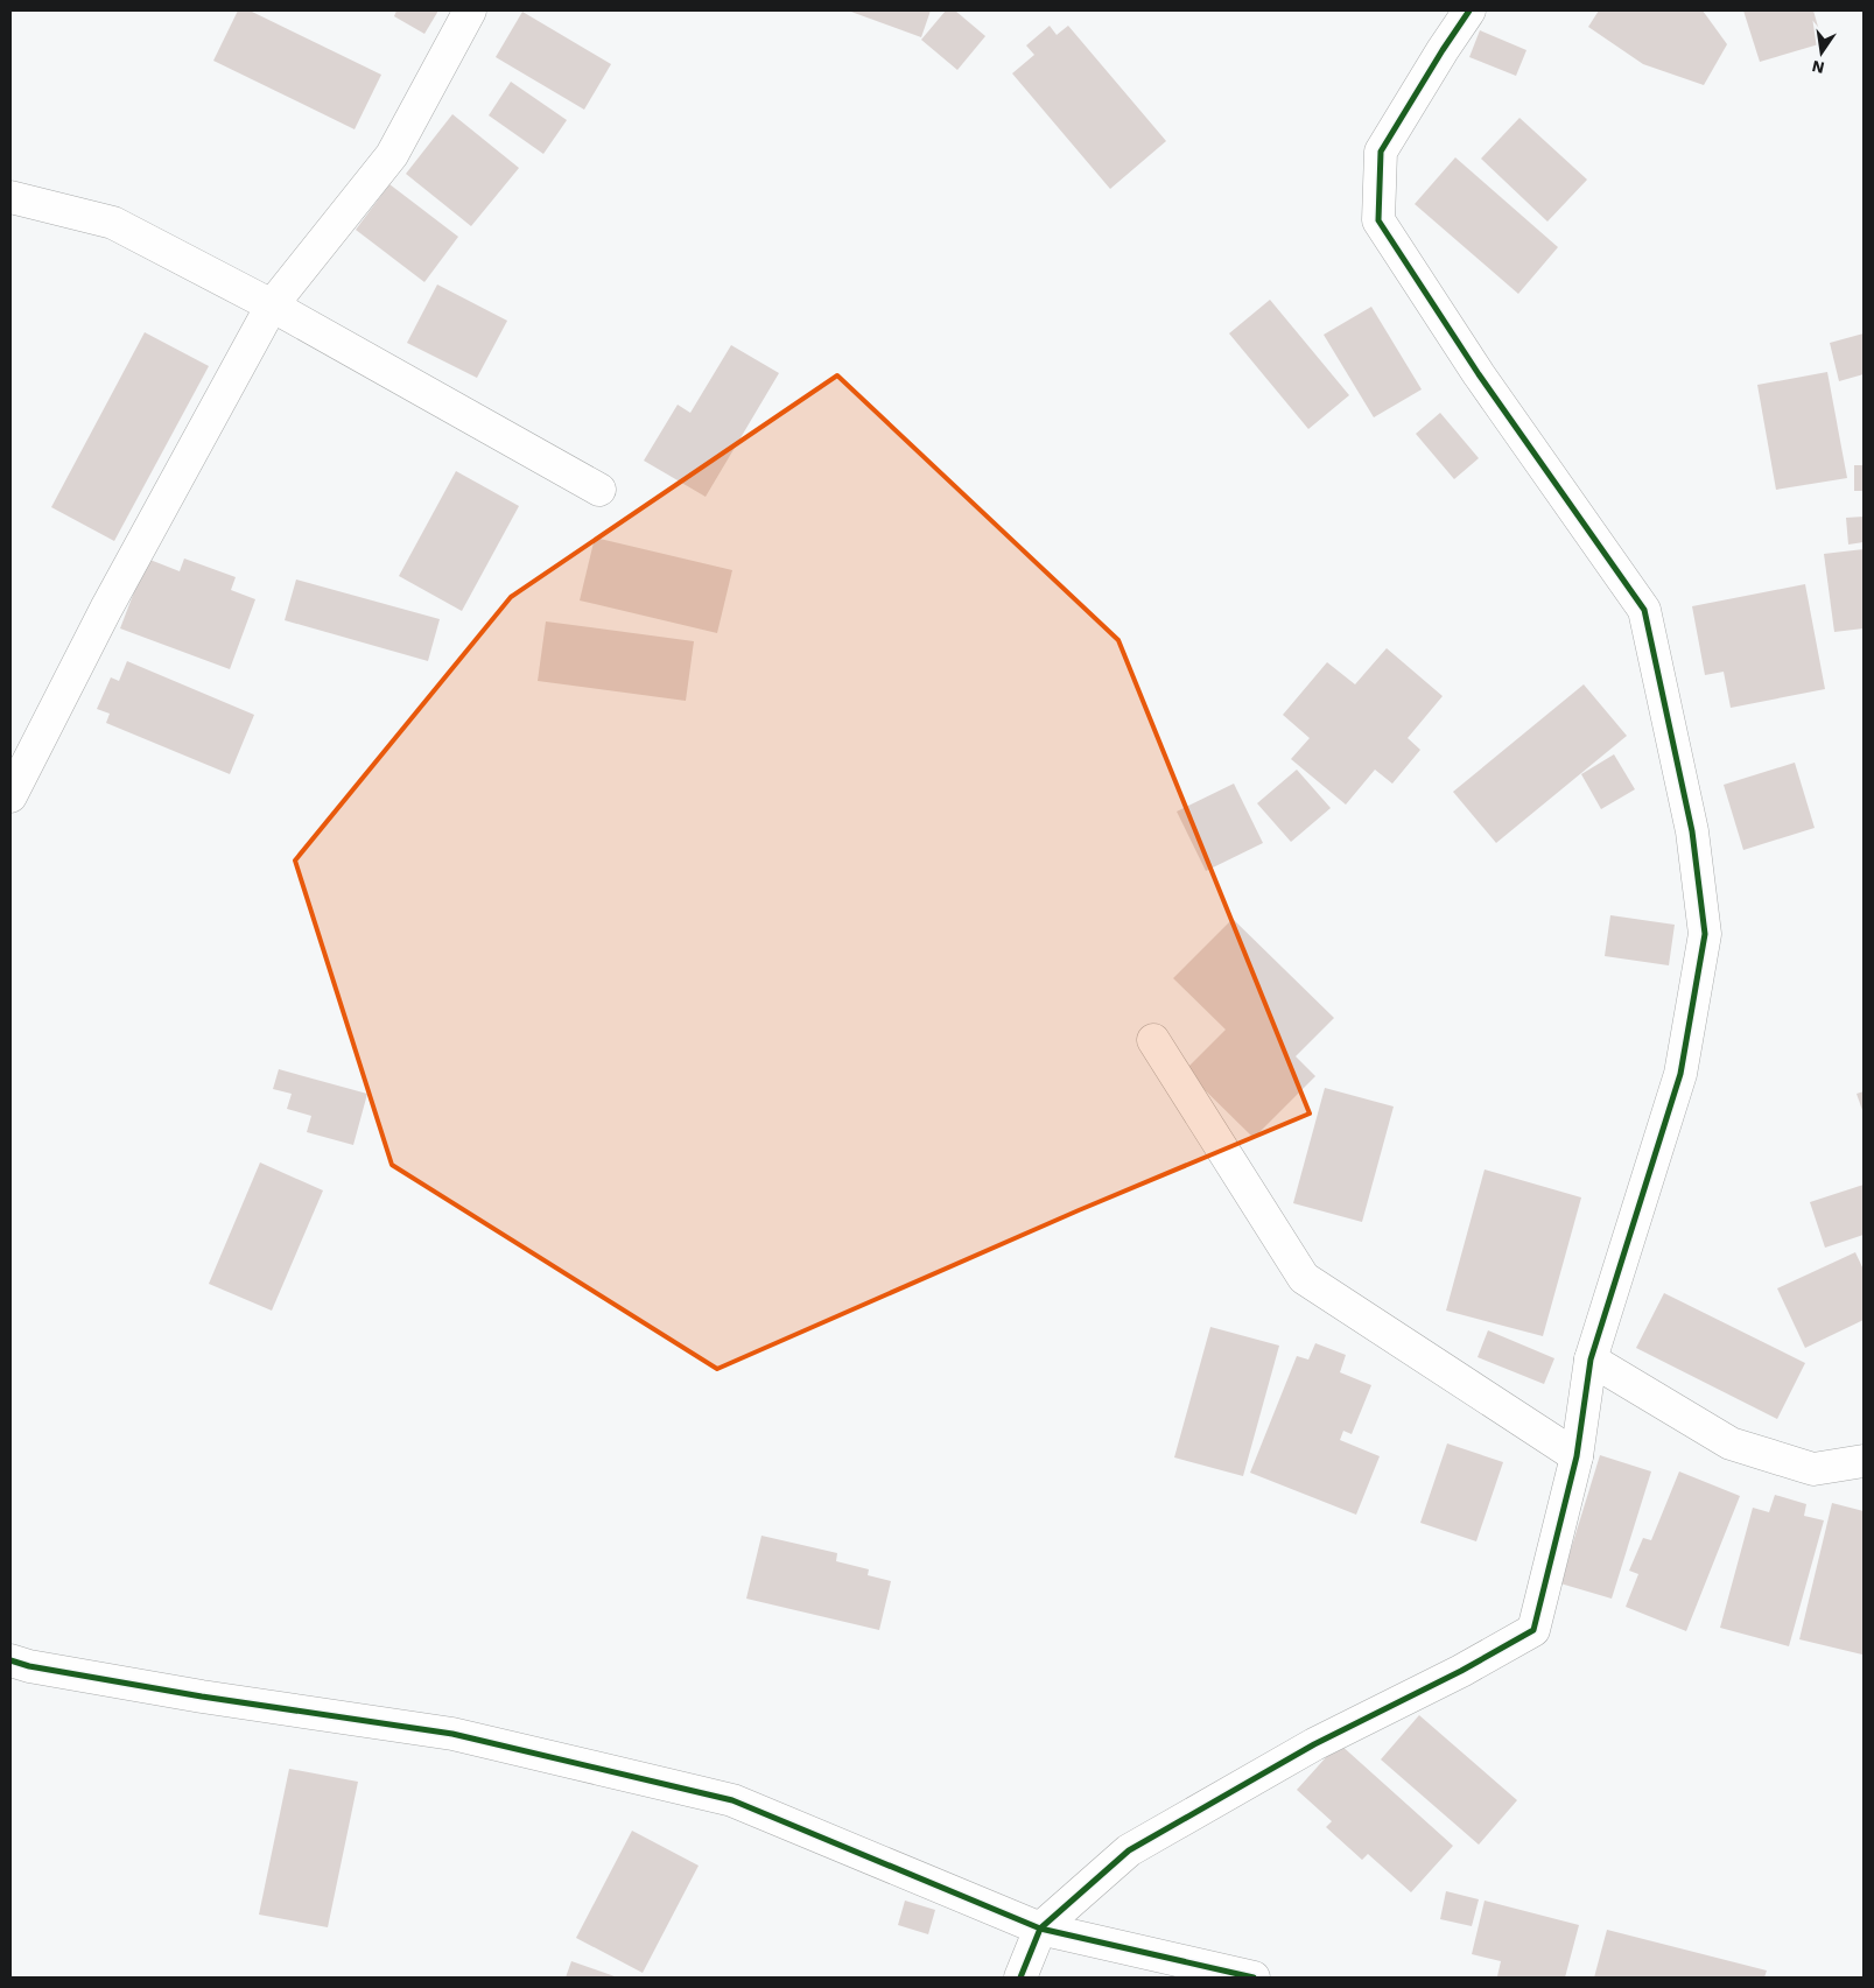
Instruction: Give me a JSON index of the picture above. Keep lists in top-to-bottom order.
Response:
{
  "north": "bottom"
}
